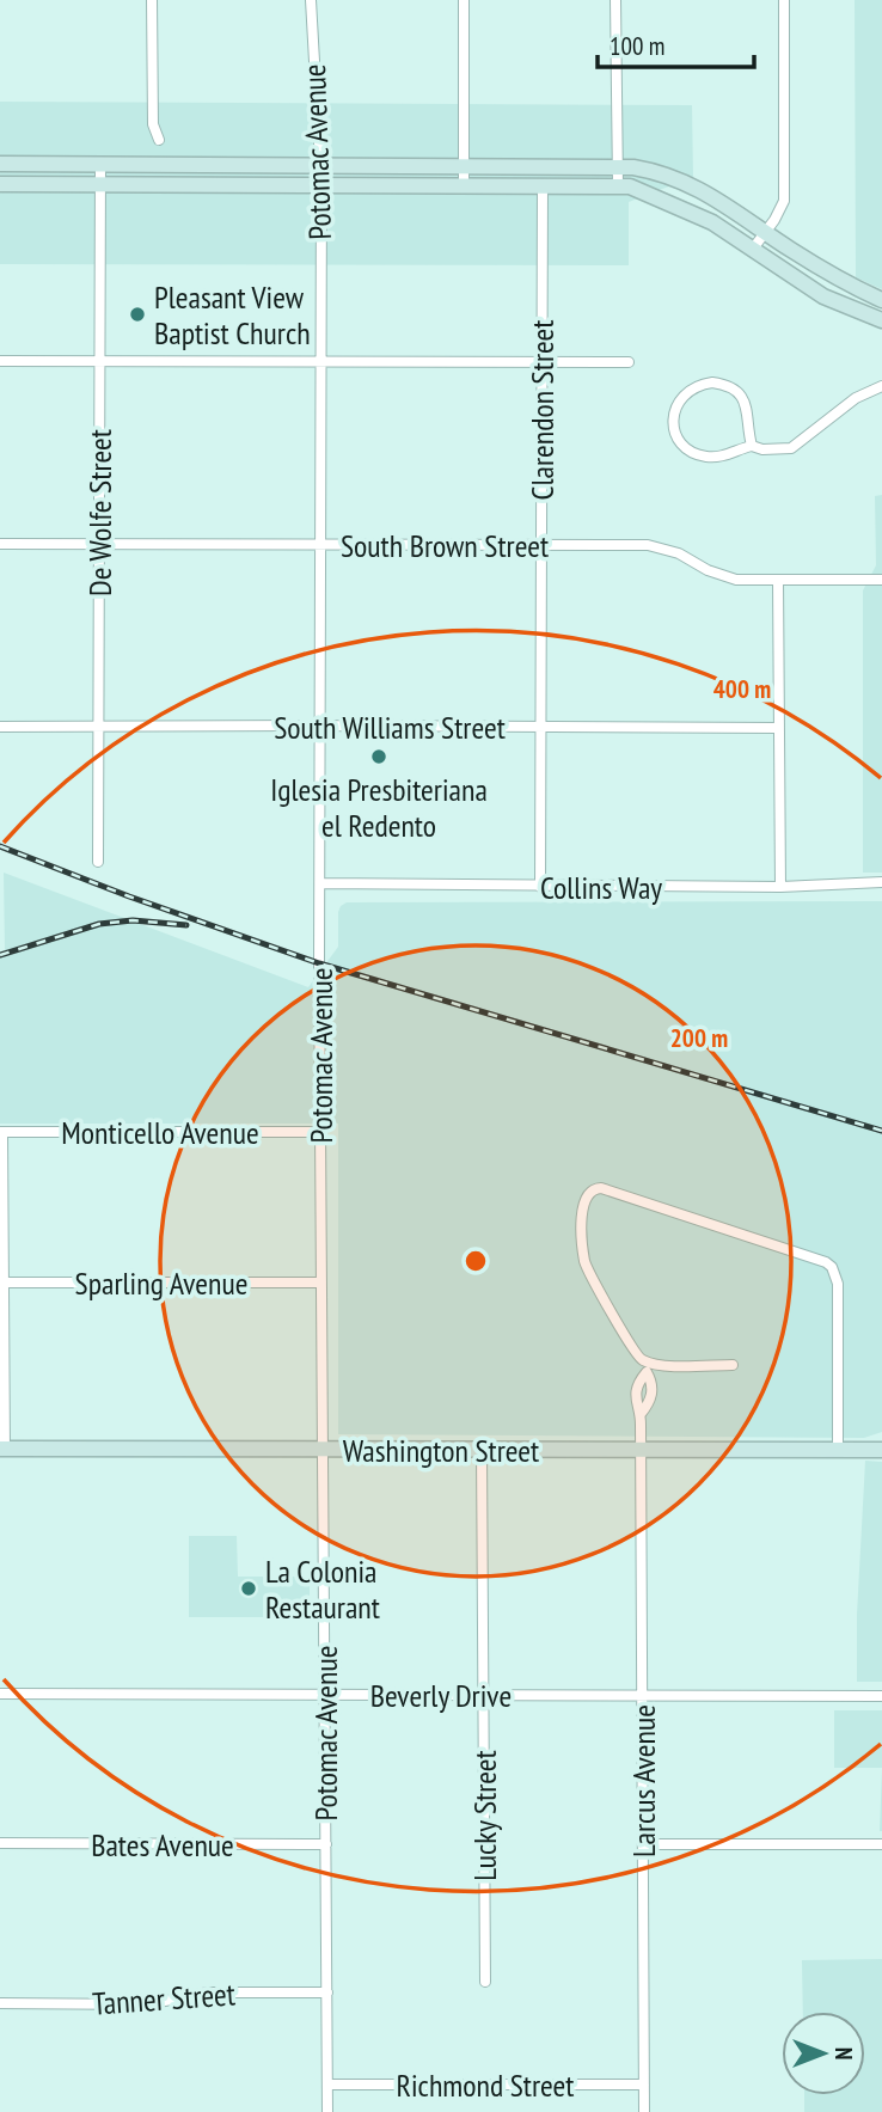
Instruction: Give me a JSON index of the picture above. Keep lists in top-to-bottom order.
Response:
{
  "streets": {
    "street": [
      "Potomac Avenue",
      "Clarendon Street",
      "De Wolfe Street",
      "South Brown Street",
      "South Williams Street",
      "Collins Way",
      "Monticello Avenue",
      "Sparling Avenue",
      "Washington Street",
      "Beverly Drive",
      "Larcus Avenue",
      "Lucky Street",
      "Bates Avenue",
      "Tanner Street",
      "Richmond Street"
    ]
  },
  "crossings": [
    ["Potomac Avenue", "South Brown Street"],
    ["Potomac Avenue", "South Williams Street"],
    ["Potomac Avenue", "Collins Way"],
    ["Potomac Avenue", "Monticello Avenue"],
    ["Potomac Avenue", "Sparling Avenue"],
    ["Potomac Avenue", "Washington Street"],
    ["Potomac Avenue", "Beverly Drive"],
    ["Potomac Avenue", "Bates Avenue"],
    ["Potomac Avenue", "Tanner Street"],
    ["Potomac Avenue", "Richmond Street"],
    ["Clarendon Street", "South Brown Street"],
    ["Clarendon Street", "South Williams Street"],
    ["Clarendon Street", "Collins Way"],
    ["De Wolfe Street", "South Brown Street"],
    ["De Wolfe Street", "South Williams Street"],
    ["Washington Street", "Larcus Avenue"],
    ["Washington Street", "Lucky Street"],
    ["Beverly Drive", "Larcus Avenue"],
    ["Beverly Drive", "Lucky Street"],
    ["Larcus Avenue", "Richmond Street"]
  ],
  "places": ["Pleasant View Baptist Church", "Iglesia Presbiteriana el Redento", "La Colonia Restaurant"],
  "scale_bar": "100 m",
  "north": "right",
  "rings": ["400 m", "200 m"]
}
